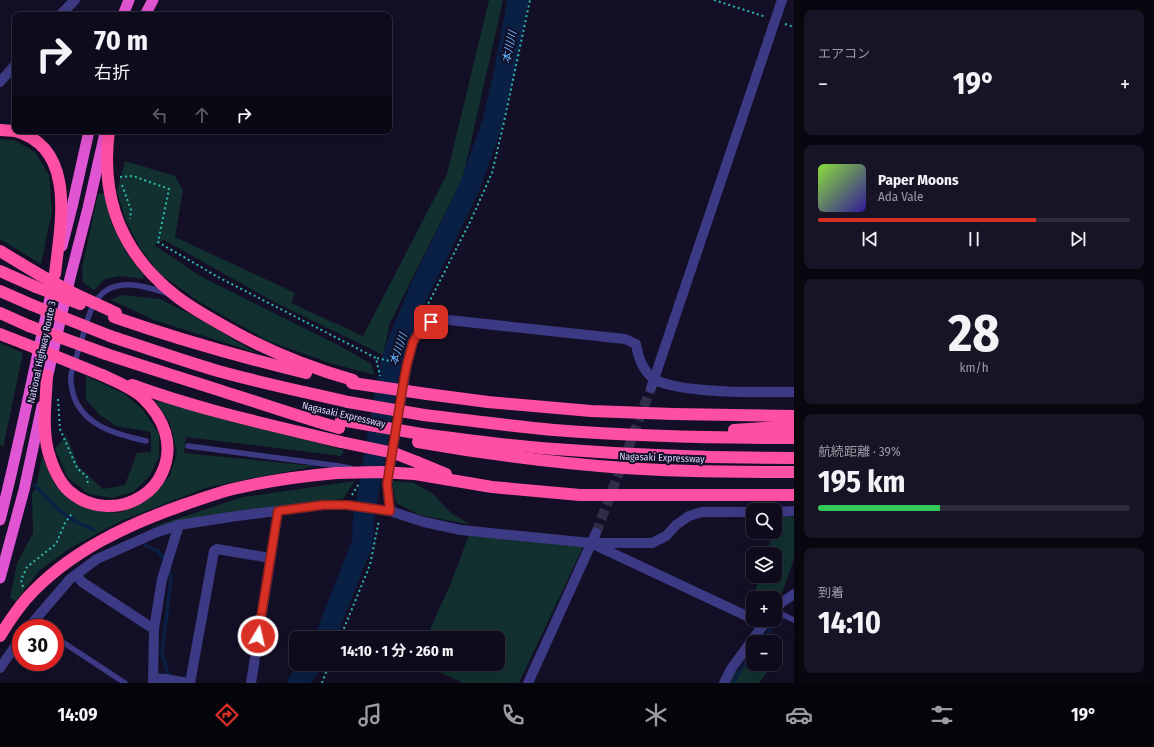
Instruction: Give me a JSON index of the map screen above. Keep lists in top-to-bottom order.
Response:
{
  "streets": {
    "highway": ["National Highway Route 3", "Nagasaki Expressway"]
  },
  "water": ["本川川"],
  "page": {
    "tile": [
      "エアコン",
      ["28", "km/h"],
      ["航続距離 · 39%", "195 km"],
      ["到着", "14:10"]
    ],
    "turn": ["70 m", "右折"],
    "heat": ["−", "19°", "+"],
    "song": ["Paper Moons", "Ada Vale"],
    "map_buttons": ["+", "−"],
    "limit": "30",
    "trip": "14:10 · 1 分 · 260 m",
    "tabs": ["14:09", "19°"]
  }
}
